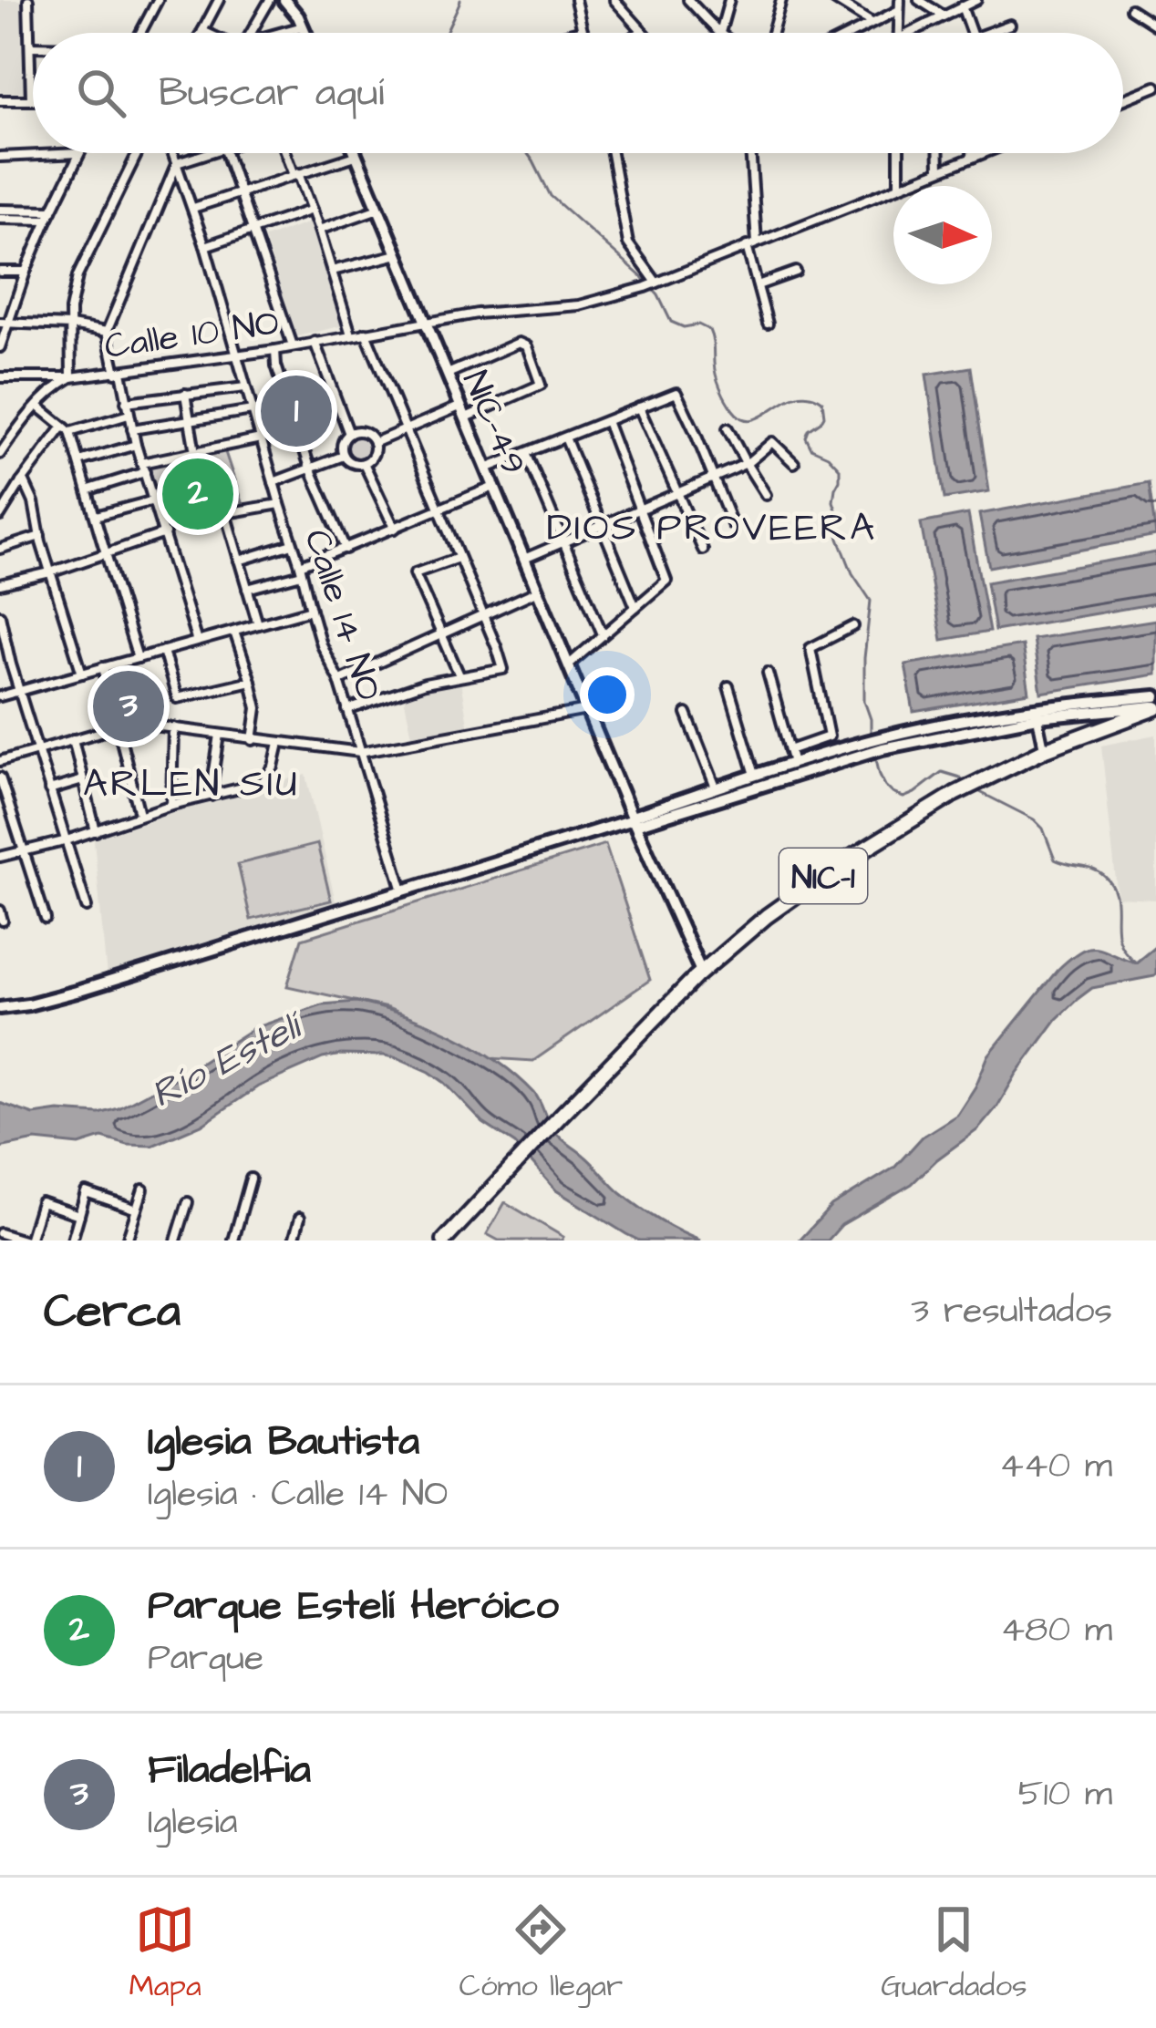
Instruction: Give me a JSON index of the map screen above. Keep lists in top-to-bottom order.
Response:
{
  "streets": {
    "highway": ["NIC-1"],
    "street": ["Calle 10 NO", "NIC-49", "Calle 14 NO"]
  },
  "crossings": [
    ["Calle 10 NO", "NIC-49"],
    ["Calle 10 NO", "Calle 14 NO"],
    ["NIC-49", "NIC-1"]
  ],
  "districts": ["DIOS PROVEERA", "ARLEN SIU"],
  "water": ["Río Estelí"],
  "north": "right",
  "page": {
    "search": "Buscar aquí",
    "pins": ["1", "2", "3"],
    "heading": ["Cerca", "3 resultados"],
    "list": [
      {
        "mark": "1",
        "name": "Iglesia Bautista",
        "note": "Iglesia · Calle 14 NO",
        "value": "440 m"
      },
      {
        "mark": "2",
        "name": "Parque Estelí Heróico",
        "note": "Parque",
        "value": "480 m"
      },
      {
        "mark": "3",
        "name": "Filadelfia",
        "note": "Iglesia",
        "value": "510 m"
      }
    ],
    "nav": ["Mapa", "Cómo llegar", "Guardados"]
  }
}
